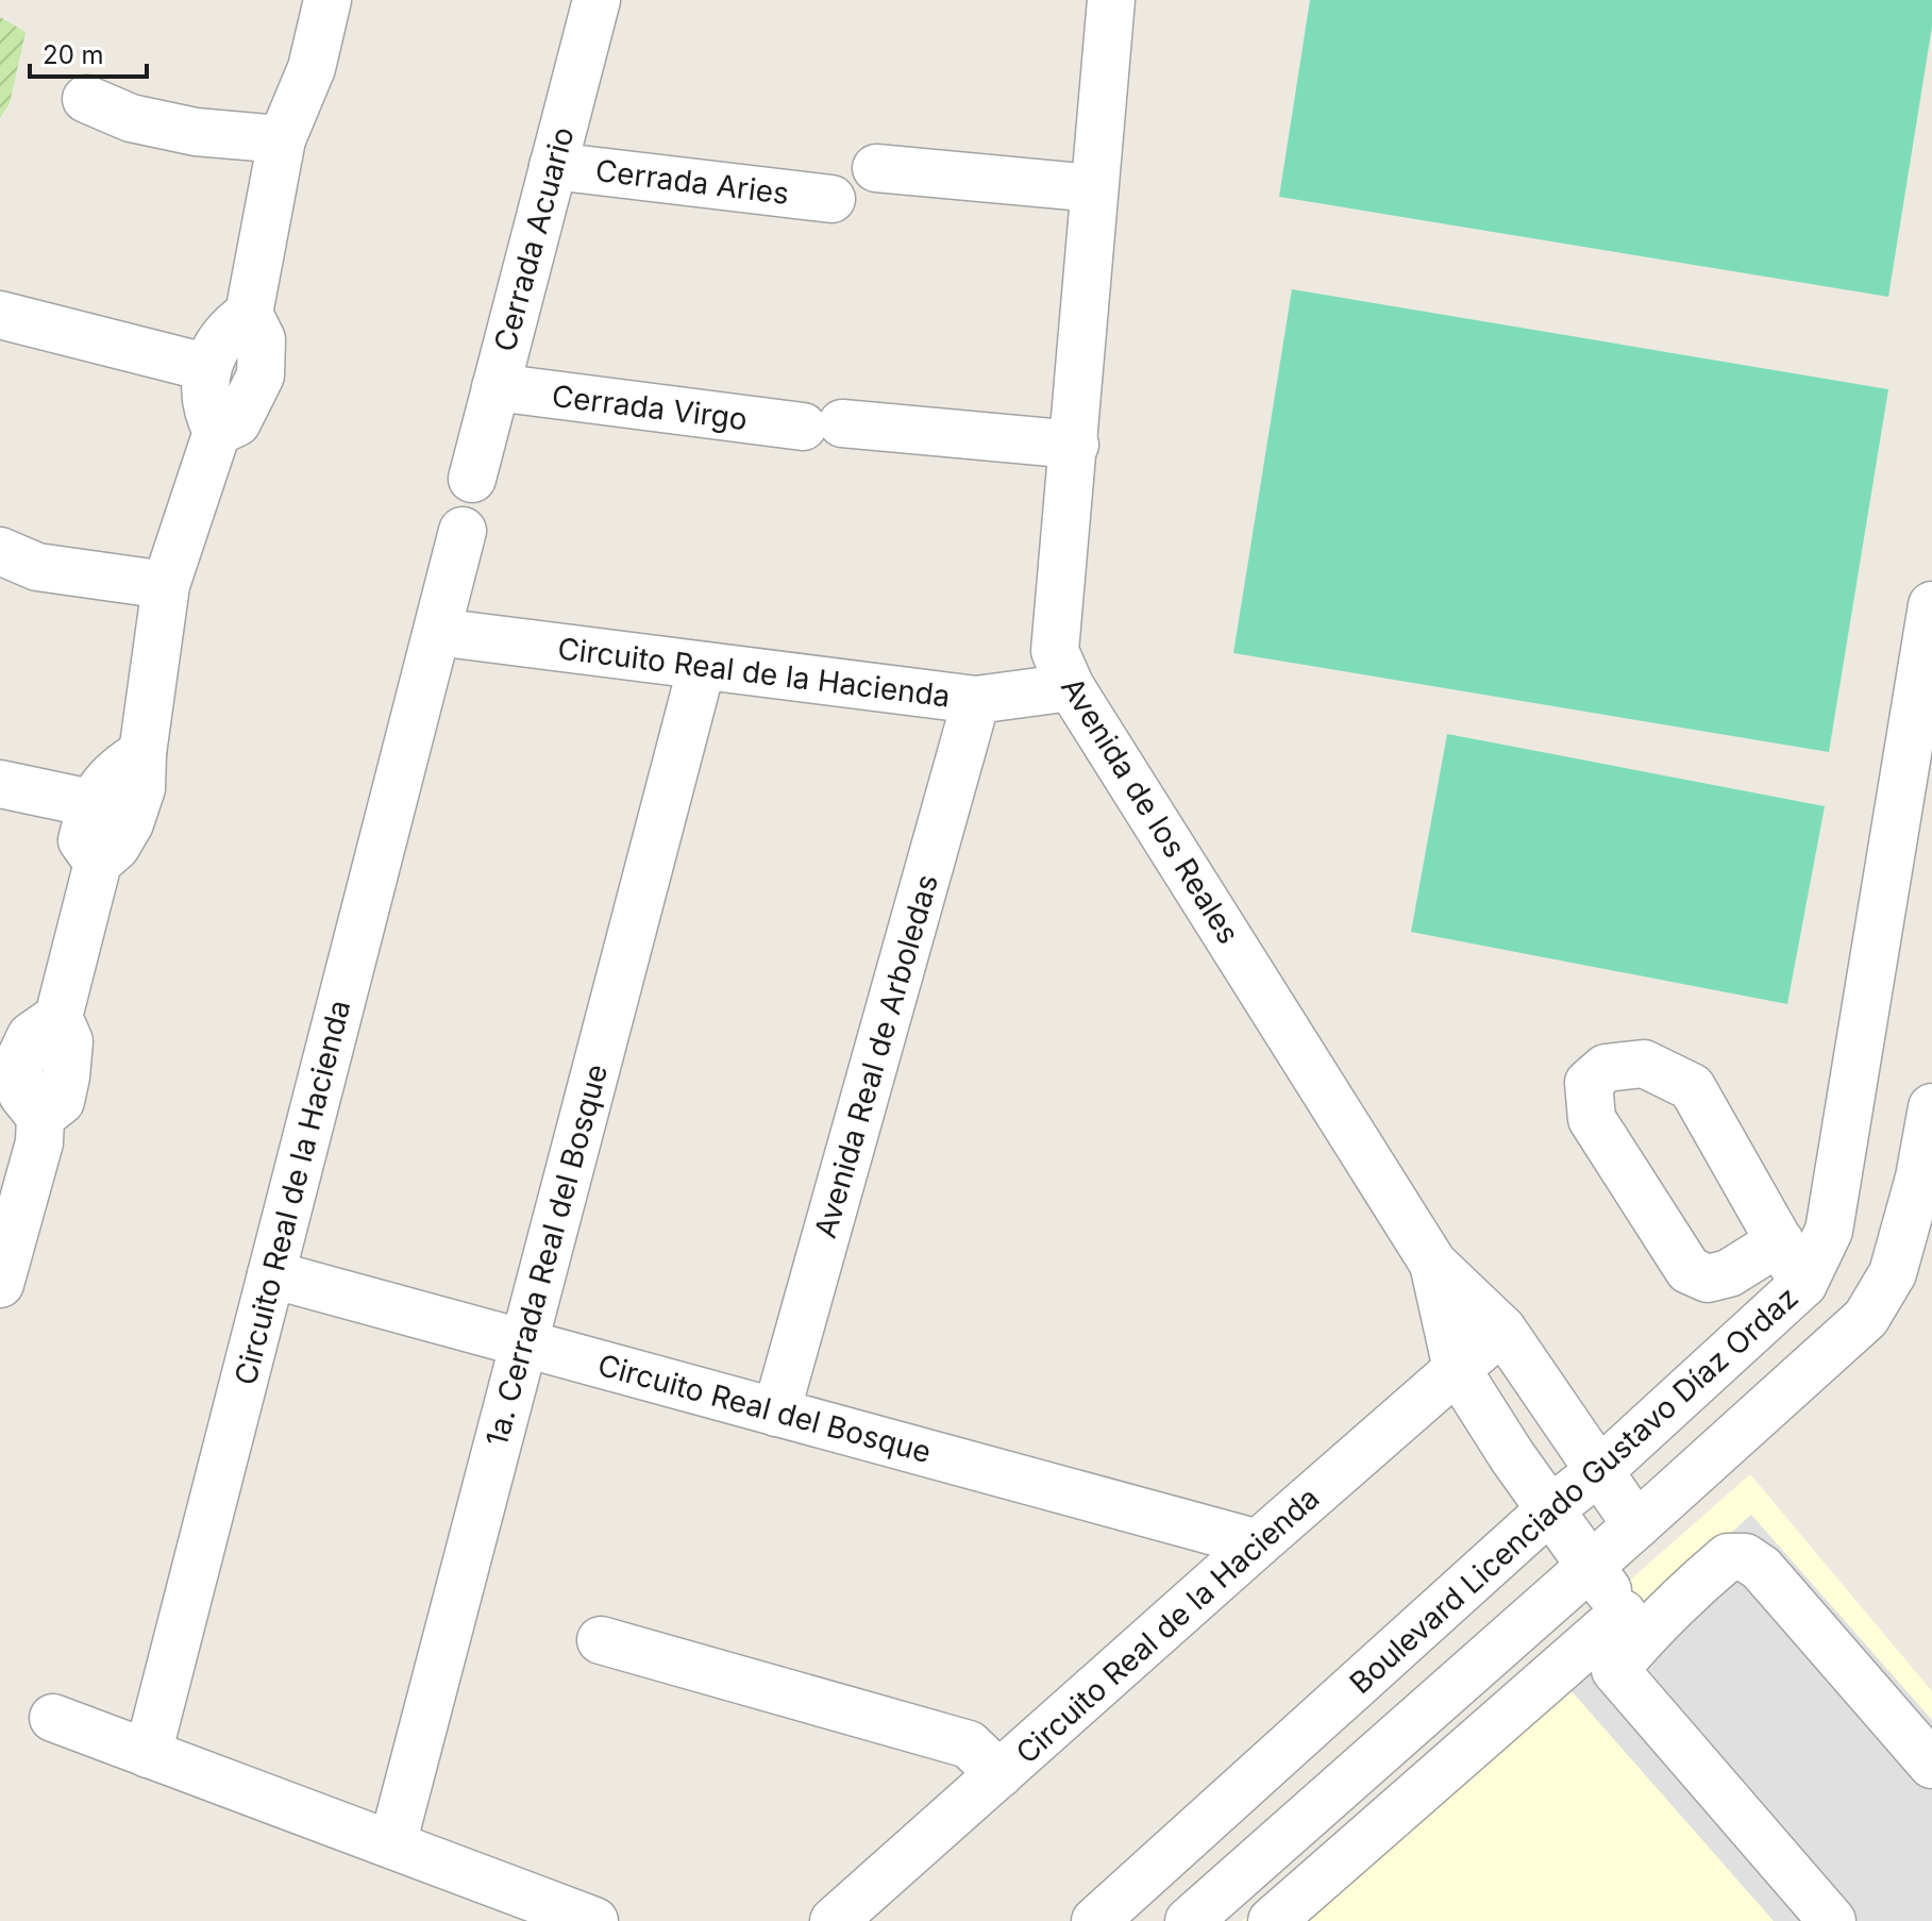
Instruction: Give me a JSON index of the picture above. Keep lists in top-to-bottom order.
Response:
{
  "streets": {
    "street": [
      "Cerrada Aries",
      "Cerrada Acuario",
      "Cerrada Virgo",
      "Circuito Real de la Hacienda",
      "Avenida de los Reales",
      "Avenida Real de Arboledas",
      "1a. Cerrada Real del Bosque",
      "Circuito Real del Bosque",
      "Boulevard Licenciado Gustavo Díaz Ordaz"
    ]
  },
  "crossings": [
    ["Cerrada Aries", "Cerrada Acuario"],
    ["Cerrada Acuario", "Cerrada Virgo"],
    ["Cerrada Virgo", "Avenida de los Reales"],
    ["Circuito Real de la Hacienda", "Avenida de los Reales"],
    ["Circuito Real de la Hacienda", "Avenida Real de Arboledas"],
    ["Circuito Real de la Hacienda", "1a. Cerrada Real del Bosque"],
    ["Circuito Real de la Hacienda", "Circuito Real del Bosque"],
    ["Avenida de los Reales", "Boulevard Licenciado Gustavo Díaz Ordaz"],
    ["Avenida Real de Arboledas", "Circuito Real del Bosque"],
    ["1a. Cerrada Real del Bosque", "Circuito Real del Bosque"]
  ],
  "scale_bar": "20 m"
}
